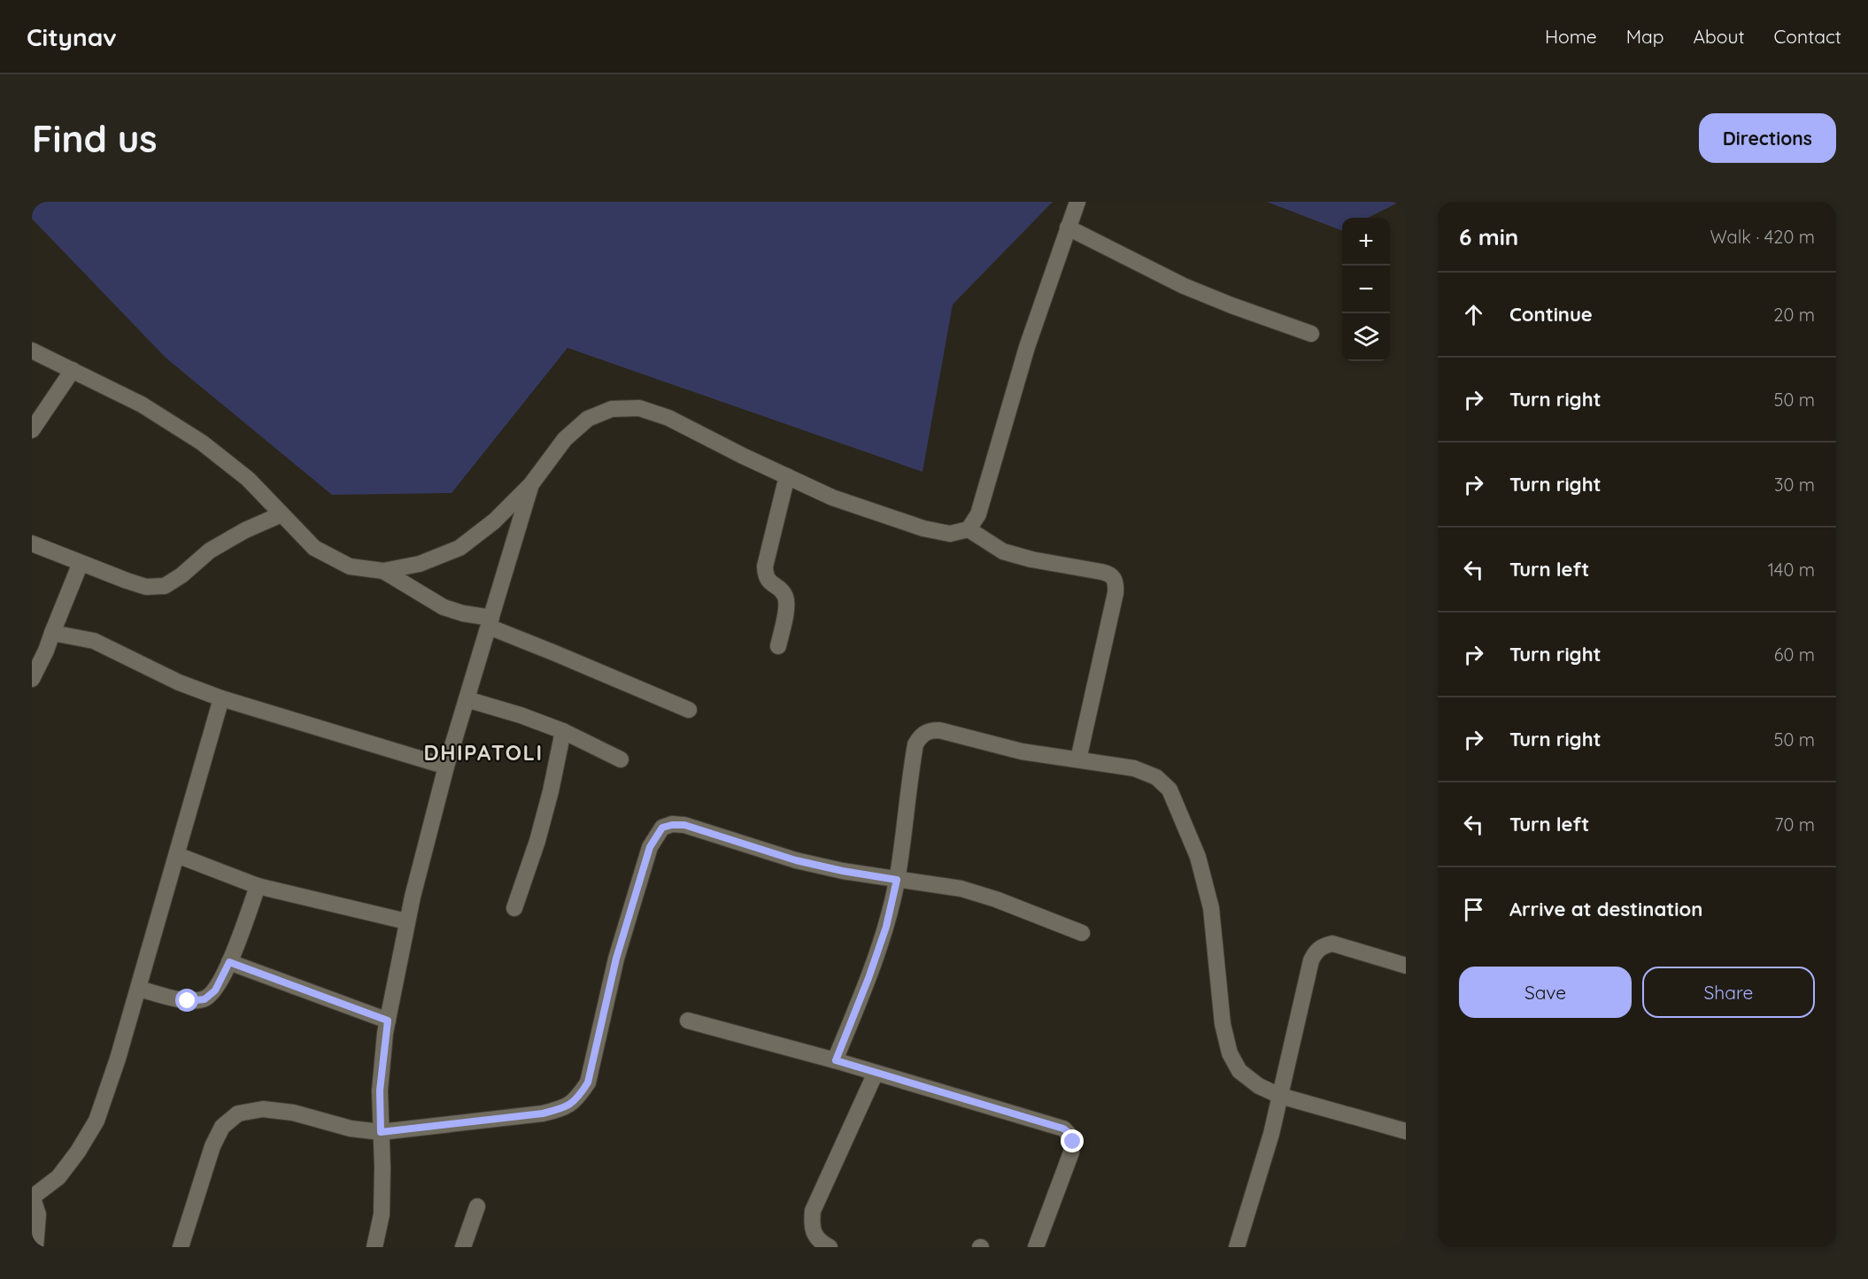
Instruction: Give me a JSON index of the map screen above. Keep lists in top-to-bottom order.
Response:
{
  "districts": ["DHIPATOLI"],
  "page": {
    "header": "Citynav",
    "nav": [
      "Home",
      "Map",
      "About",
      "Contact"
    ],
    "buttons": [
      "Directions",
      ["Save", "Share"]
    ],
    "title": "Find us",
    "heading": ["6 min", "Walk · 420 m"],
    "map_buttons": ["+", "−"],
    "list": [
      ["Continue", "20 m"],
      ["Turn right", "50 m"],
      ["Turn right", "30 m"],
      ["Turn left", "140 m"],
      ["Turn right", "60 m"],
      ["Turn right", "50 m"],
      ["Turn left", "70 m"],
      "Arrive at destination"
    ]
  }
}
